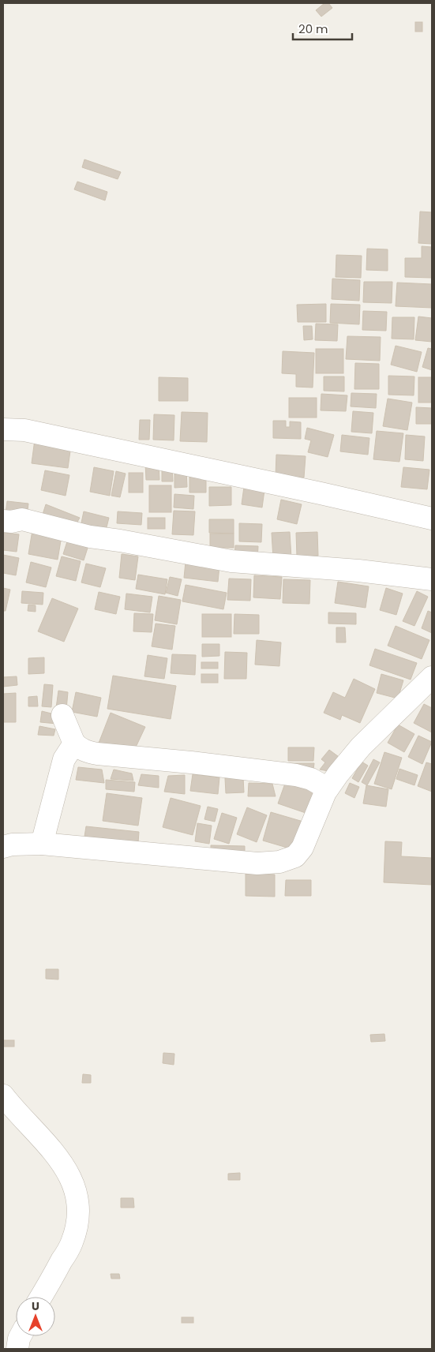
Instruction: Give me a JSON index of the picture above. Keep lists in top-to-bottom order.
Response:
{
  "scale_bar": "20 m",
  "north": "top"
}
